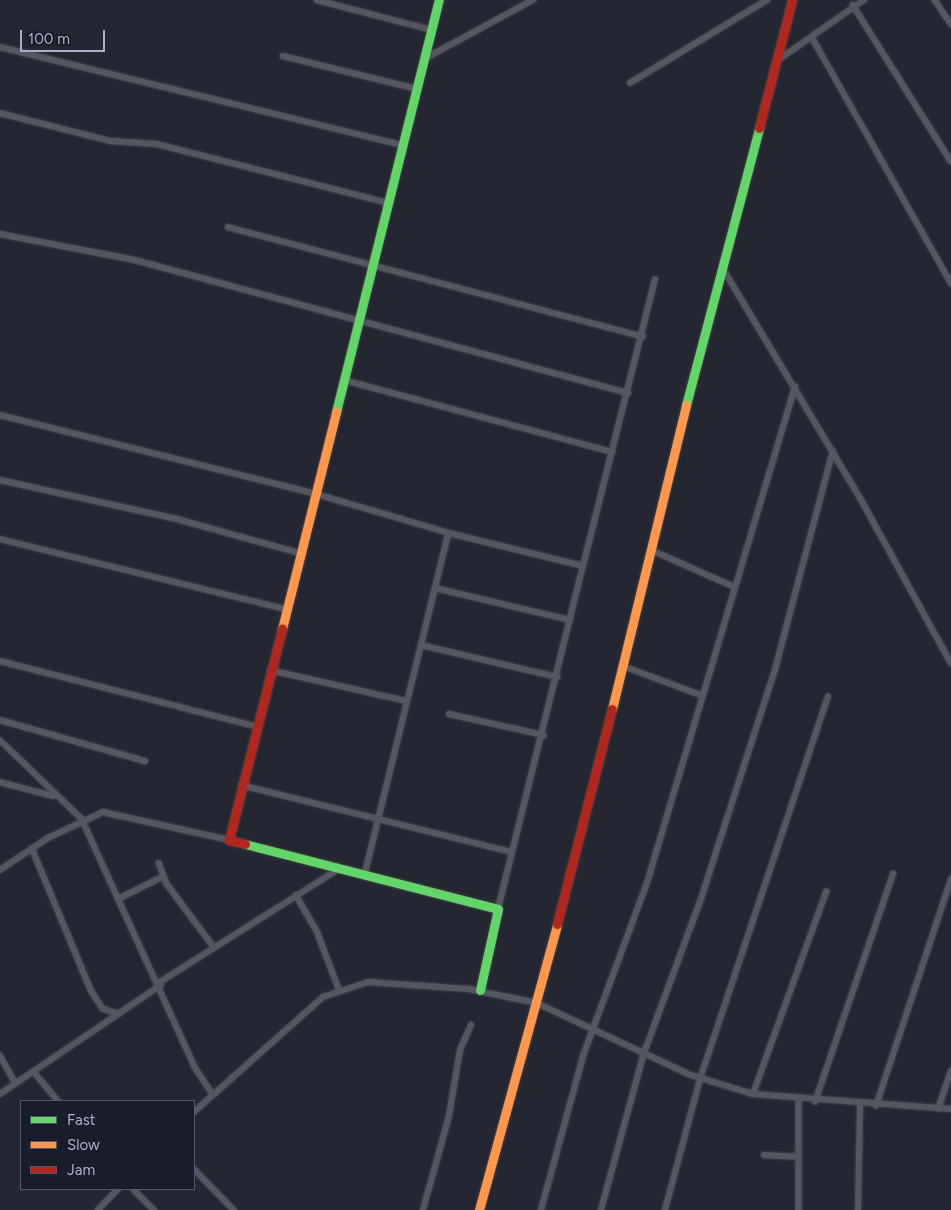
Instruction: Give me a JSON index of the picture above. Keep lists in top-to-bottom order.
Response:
{
  "legend": ["Fast", "Slow", "Jam"],
  "scale_bar": "100 m"
}
